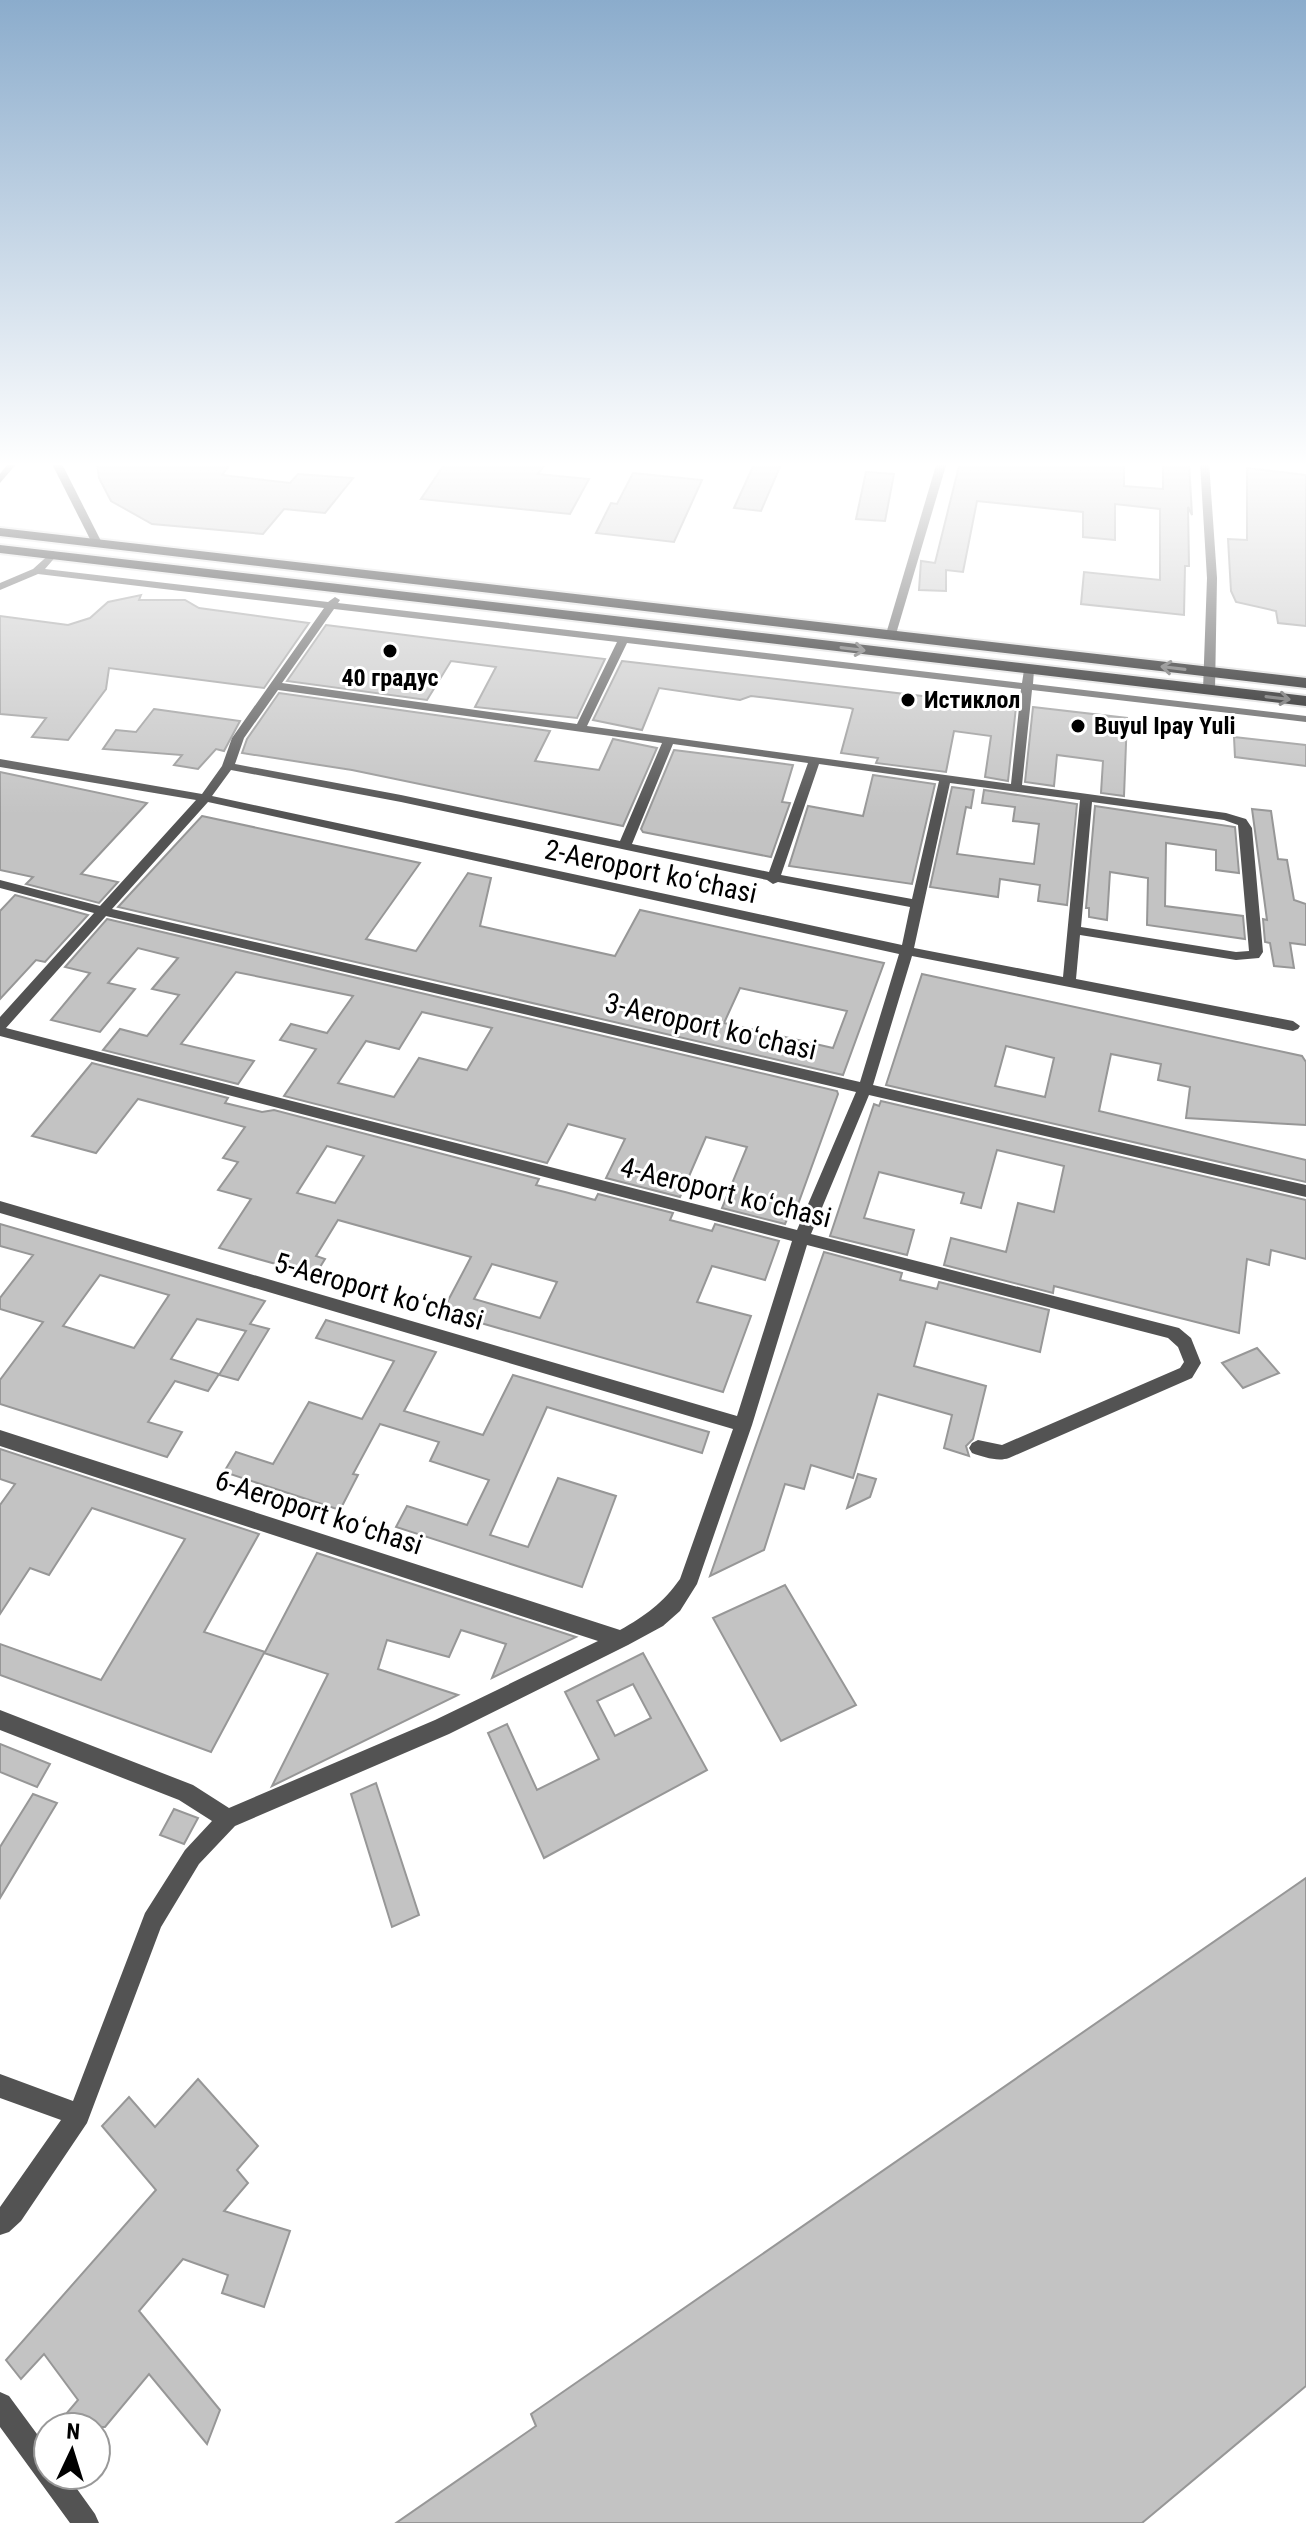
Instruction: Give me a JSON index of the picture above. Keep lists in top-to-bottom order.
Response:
{
  "streets": {
    "street": [
      "2-Aeroport koʻchasi",
      "3-Aeroport koʻchasi",
      "4-Aeroport koʻchasi",
      "5-Aeroport koʻchasi",
      "6-Aeroport koʻchasi"
    ]
  },
  "places": ["40 градус", "Истиклол", "Buyul Ipay Yuli"],
  "north": "top"
}
